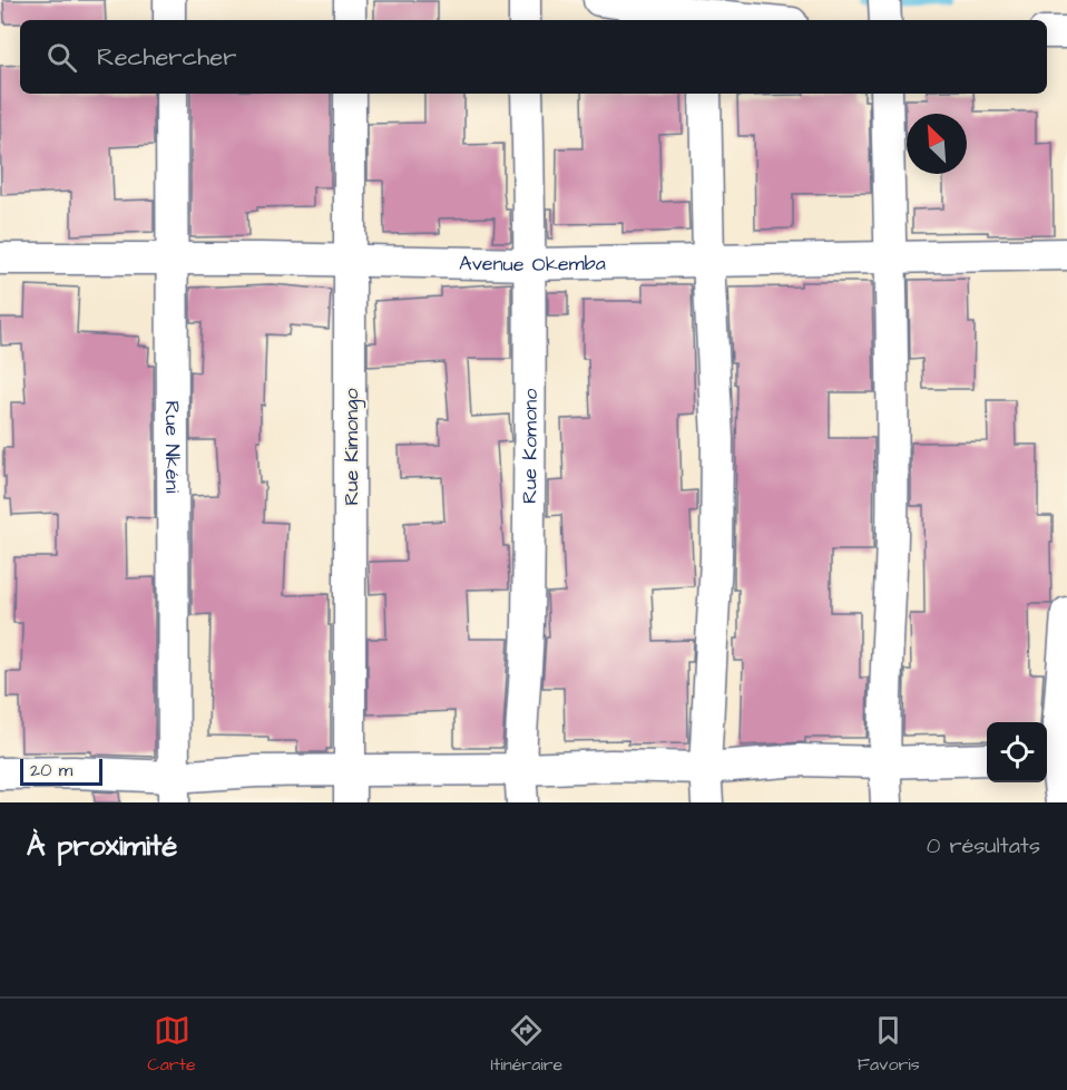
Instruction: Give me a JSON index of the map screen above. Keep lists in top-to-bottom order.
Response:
{
  "streets": {
    "street": [
      "Avenue Okemba",
      "Rue Nkéni",
      "Rue Kimongo",
      "Rue Komono"
    ]
  },
  "crossings": [
    ["Avenue Okemba", "Rue Nkéni"],
    ["Avenue Okemba", "Rue Kimongo"],
    ["Avenue Okemba", "Rue Komono"]
  ],
  "scale_bar": "20 m",
  "north": "top left",
  "page": {
    "search": "Rechercher",
    "scale": "20 m",
    "heading": ["À proximité", "0 résultats"],
    "nav": ["Carte", "Itinéraire", "Favoris"]
  }
}
